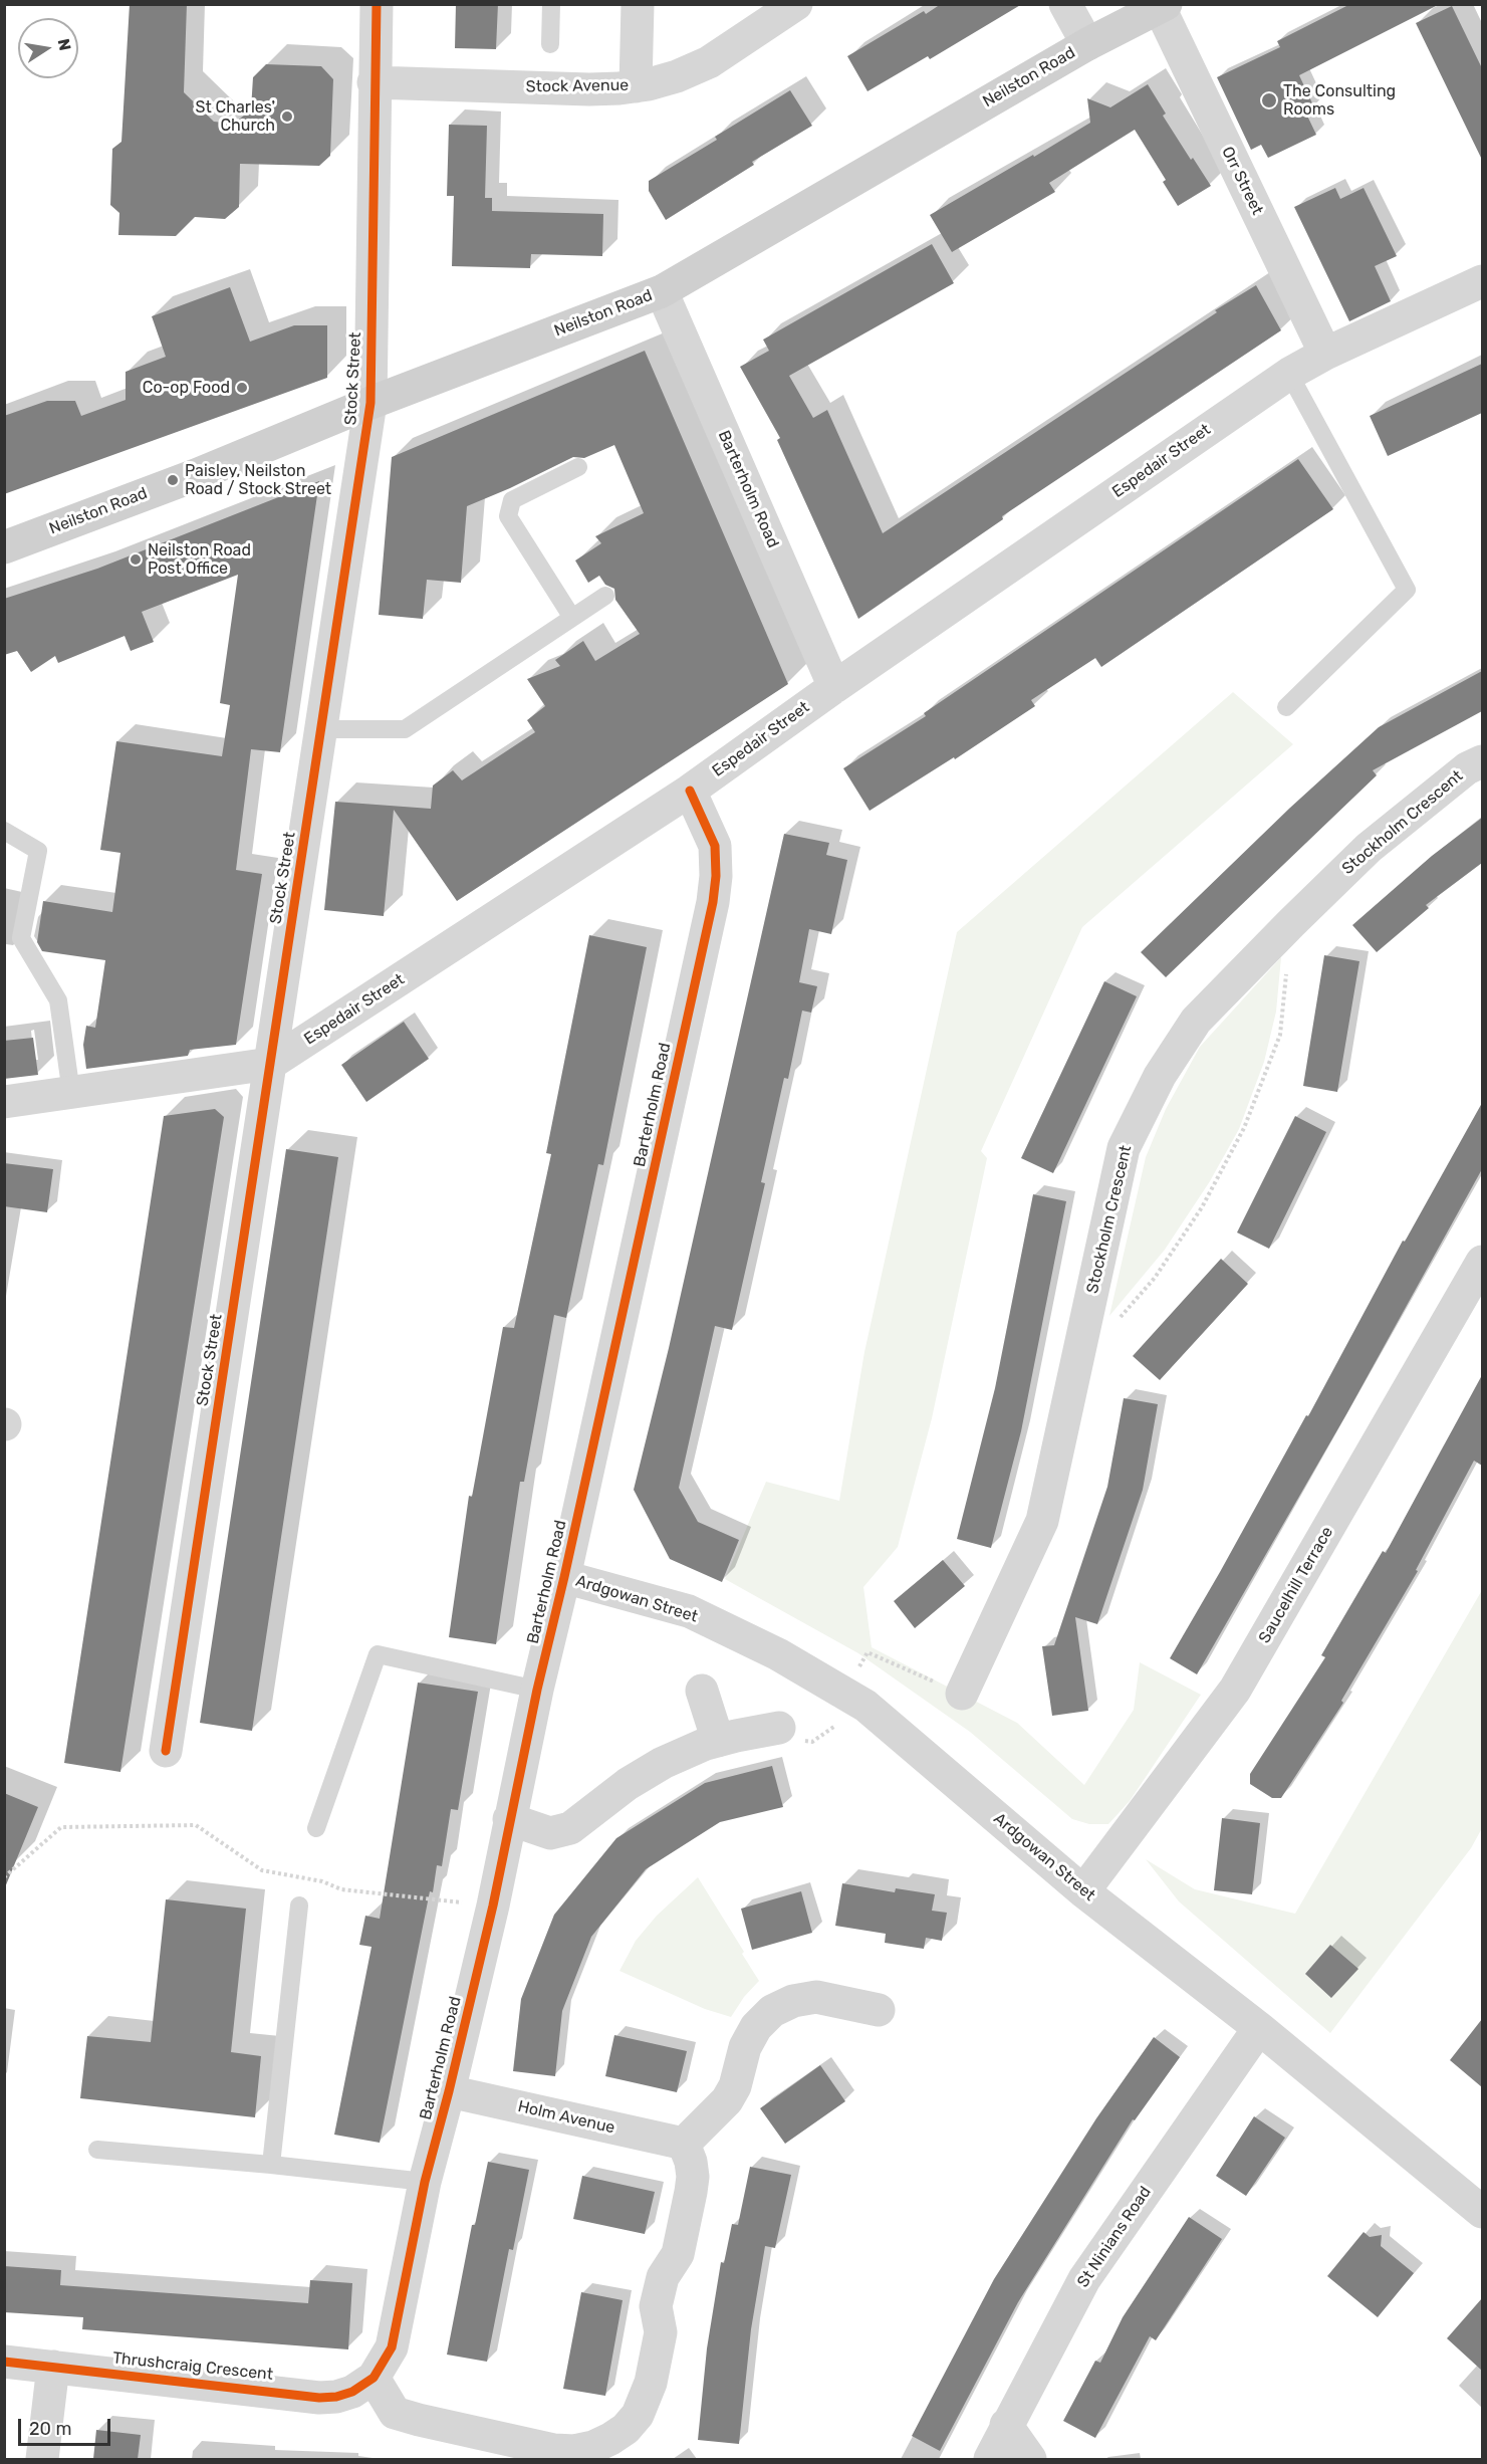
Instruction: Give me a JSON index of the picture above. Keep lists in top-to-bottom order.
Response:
{
  "streets": {
    "main road": ["Neilston Road"],
    "street": [
      "Stock Avenue",
      "Orr Street",
      "Stock Street",
      "Espedair Street",
      "Barterholm Road",
      "Stockholm Crescent",
      "Saucelhill Terrace",
      "Ardgowan Street",
      "Holm Avenue",
      "St Ninians Road",
      "Thrushcraig Crescent"
    ]
  },
  "crossings": [
    ["Neilston Road", "Orr Street"],
    ["Neilston Road", "Stock Street"],
    ["Neilston Road", "Barterholm Road"],
    ["Stock Avenue", "Stock Street"],
    ["Orr Street", "Espedair Street"],
    ["Stock Street", "Espedair Street"],
    ["Espedair Street", "Barterholm Road"],
    ["Barterholm Road", "Ardgowan Street"],
    ["Barterholm Road", "Holm Avenue"],
    ["Barterholm Road", "Thrushcraig Crescent"],
    ["Saucelhill Terrace", "Ardgowan Street"],
    ["Ardgowan Street", "St Ninians Road"]
  ],
  "places": [
    "The Consulting Rooms",
    "St Charles' Church",
    "Co-op Food",
    "Paisley, Neilston Road / Stock Street",
    "Neilston Road Post Office"
  ],
  "scale_bar": "20 m",
  "north": "right"
}
